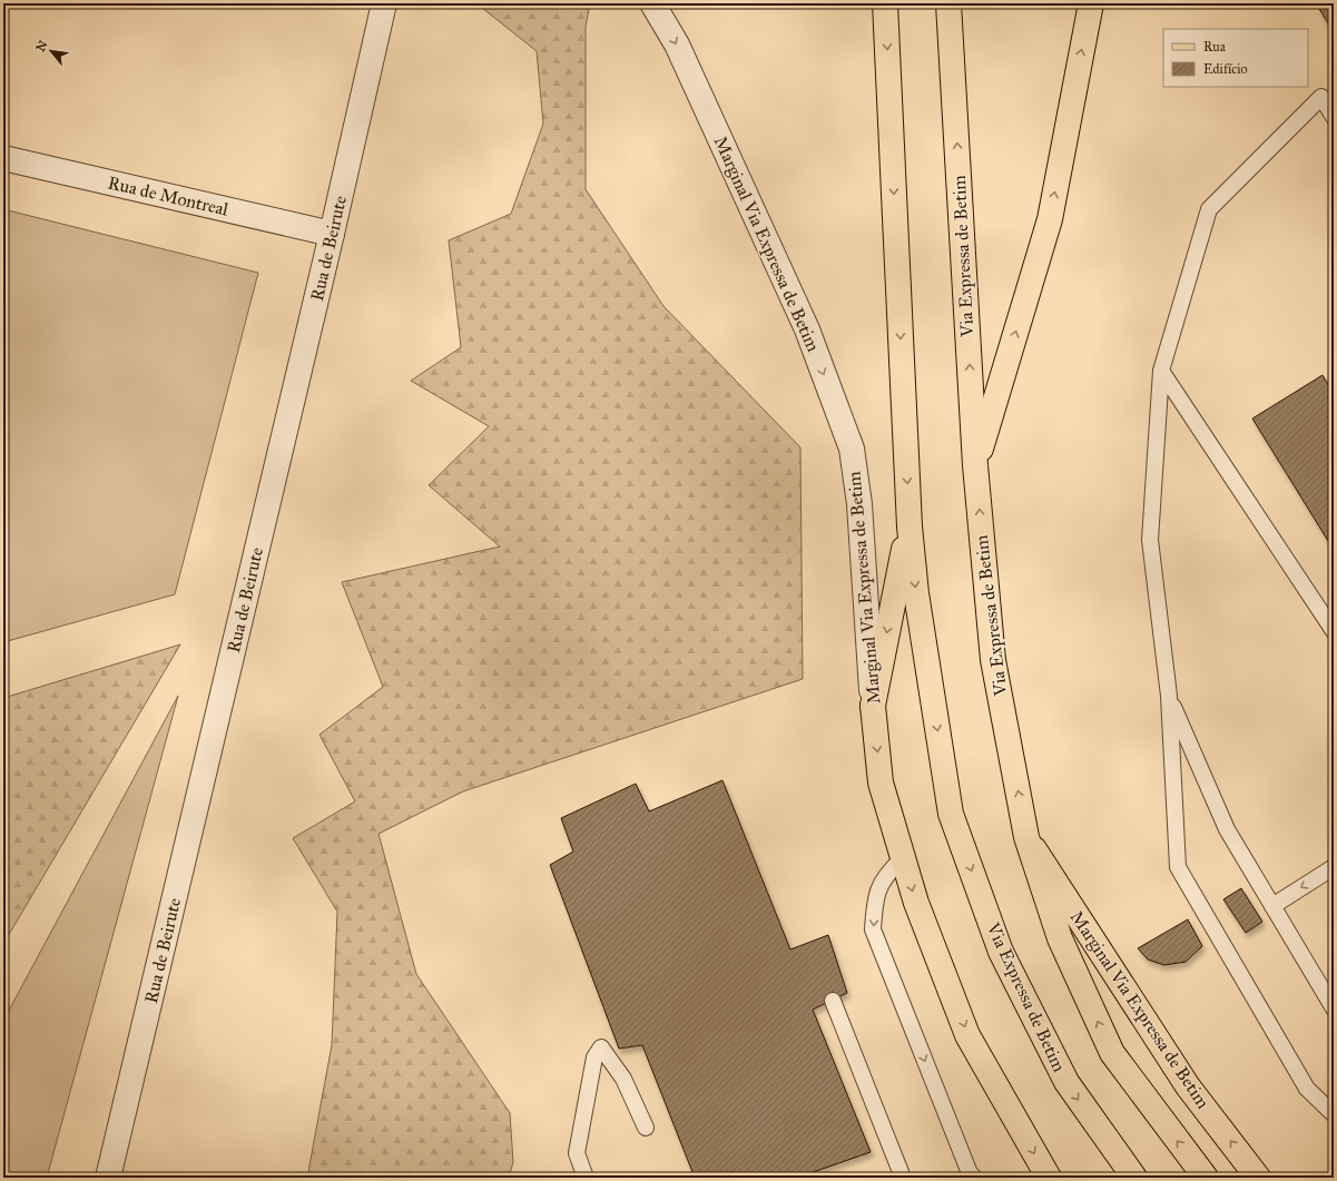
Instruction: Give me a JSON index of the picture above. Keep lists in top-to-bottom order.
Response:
{
  "streets": {
    "main road": ["Marginal Via Expressa de Betim", "Via Expressa de Betim"],
    "street": ["Rua de Montreal", "Rua de Beirute"]
  },
  "crossings": [
    ["Rua de Montreal", "Rua de Beirute"],
    ["Marginal Via Expressa de Betim", "Via Expressa de Betim"]
  ],
  "legend": ["Rua", "Edifício"],
  "north": "top left"
}
